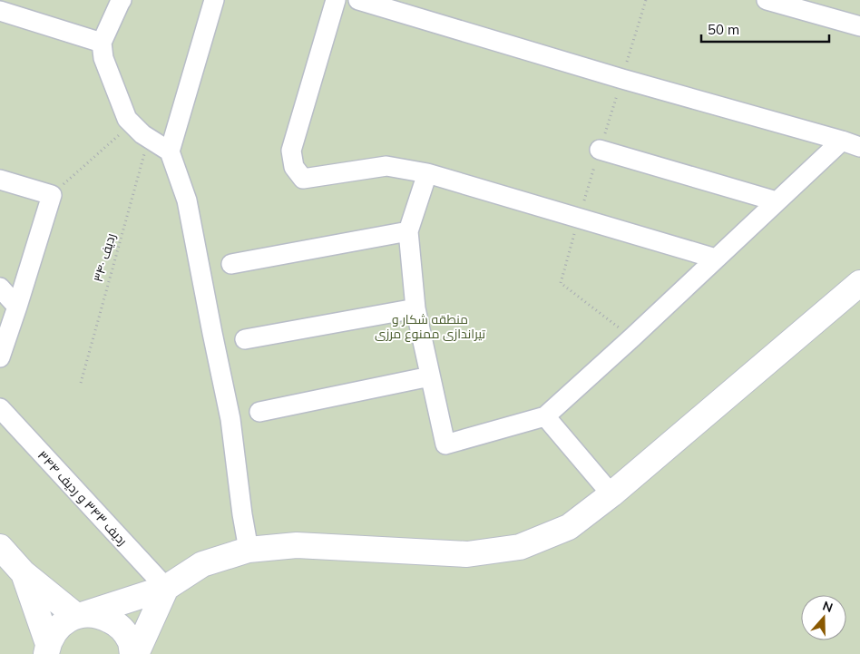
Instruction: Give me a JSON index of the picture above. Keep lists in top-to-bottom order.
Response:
{
  "streets": {
    "street": ["ردیف ۳۴۳ و ردیف ۳۴۴"],
    "path": ["ردیف ۳۴۰"]
  },
  "parks": ["منطقه شکار و تیراندازی ممنوع مرزی"],
  "scale_bar": "50 m",
  "north": "top"
}
